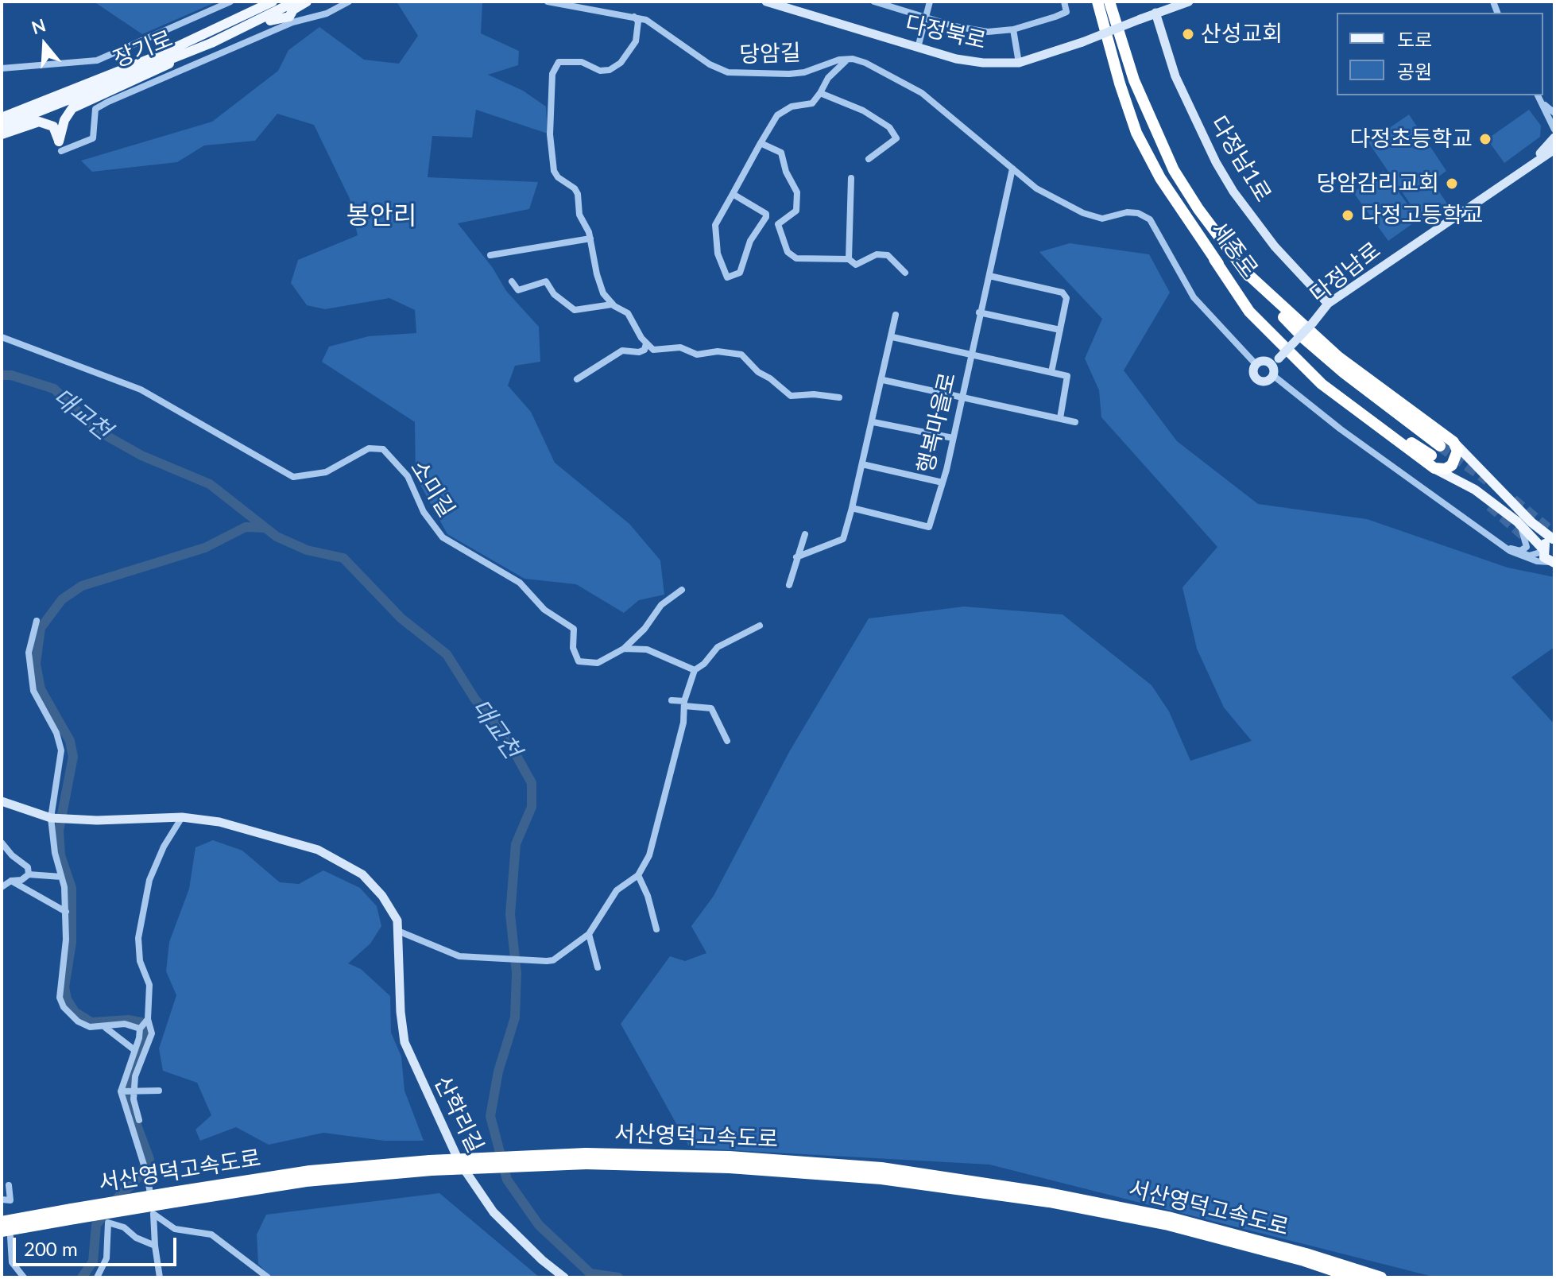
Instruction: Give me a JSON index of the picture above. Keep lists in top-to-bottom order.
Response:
{
  "streets": {
    "highway": ["세종로", "서산영덕고속도로"],
    "main road": ["장기로"],
    "street": [
      "다정북로",
      "당암길",
      "다정남1로",
      "다정남로",
      "행복마을로",
      "소미길",
      "산학리길"
    ]
  },
  "crossings": [
    ["다정북로", "다정남1로"],
    ["다정남1로", "다정남로"]
  ],
  "districts": ["봉안리"],
  "water": ["대교천"],
  "places": [
    "산성교회",
    "다정초등학교",
    "당암감리교회",
    "다정고등학교"
  ],
  "legend": ["도로", "공원"],
  "scale_bar": "200 m",
  "north": "top"
}
